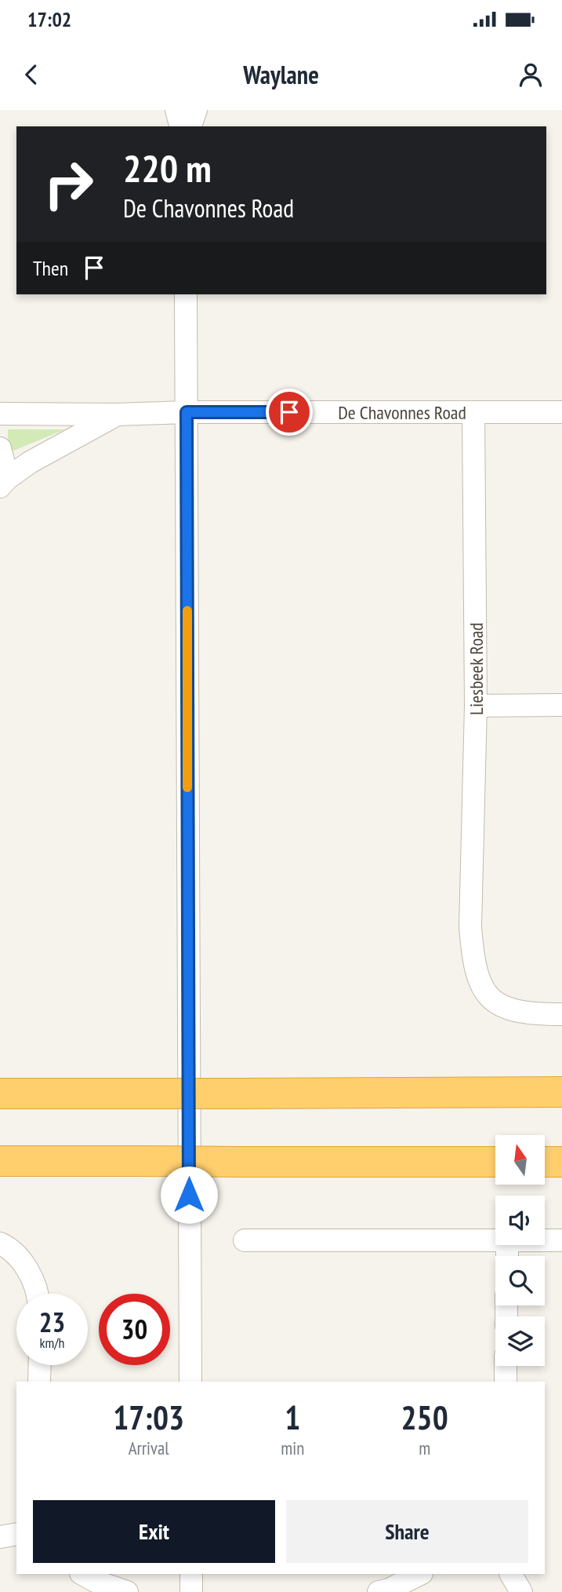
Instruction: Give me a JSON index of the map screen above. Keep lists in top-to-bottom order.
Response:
{
  "streets": {
    "street": ["De Chavonnes Road", "Liesbeek Road"]
  },
  "crossings": [
    ["De Chavonnes Road", "Liesbeek Road"]
  ],
  "north": "top",
  "page": {
    "status": "17:02",
    "header": "Waylane",
    "turn": ["220 m", "De Chavonnes Road"],
    "then": "Then",
    "speed": "23 km/h",
    "limit": "30",
    "eta": [
      "17:03",
      "Arrival",
      "1",
      "min",
      "250",
      "m"
    ],
    "buttons": ["Exit", "Share"]
  }
}
